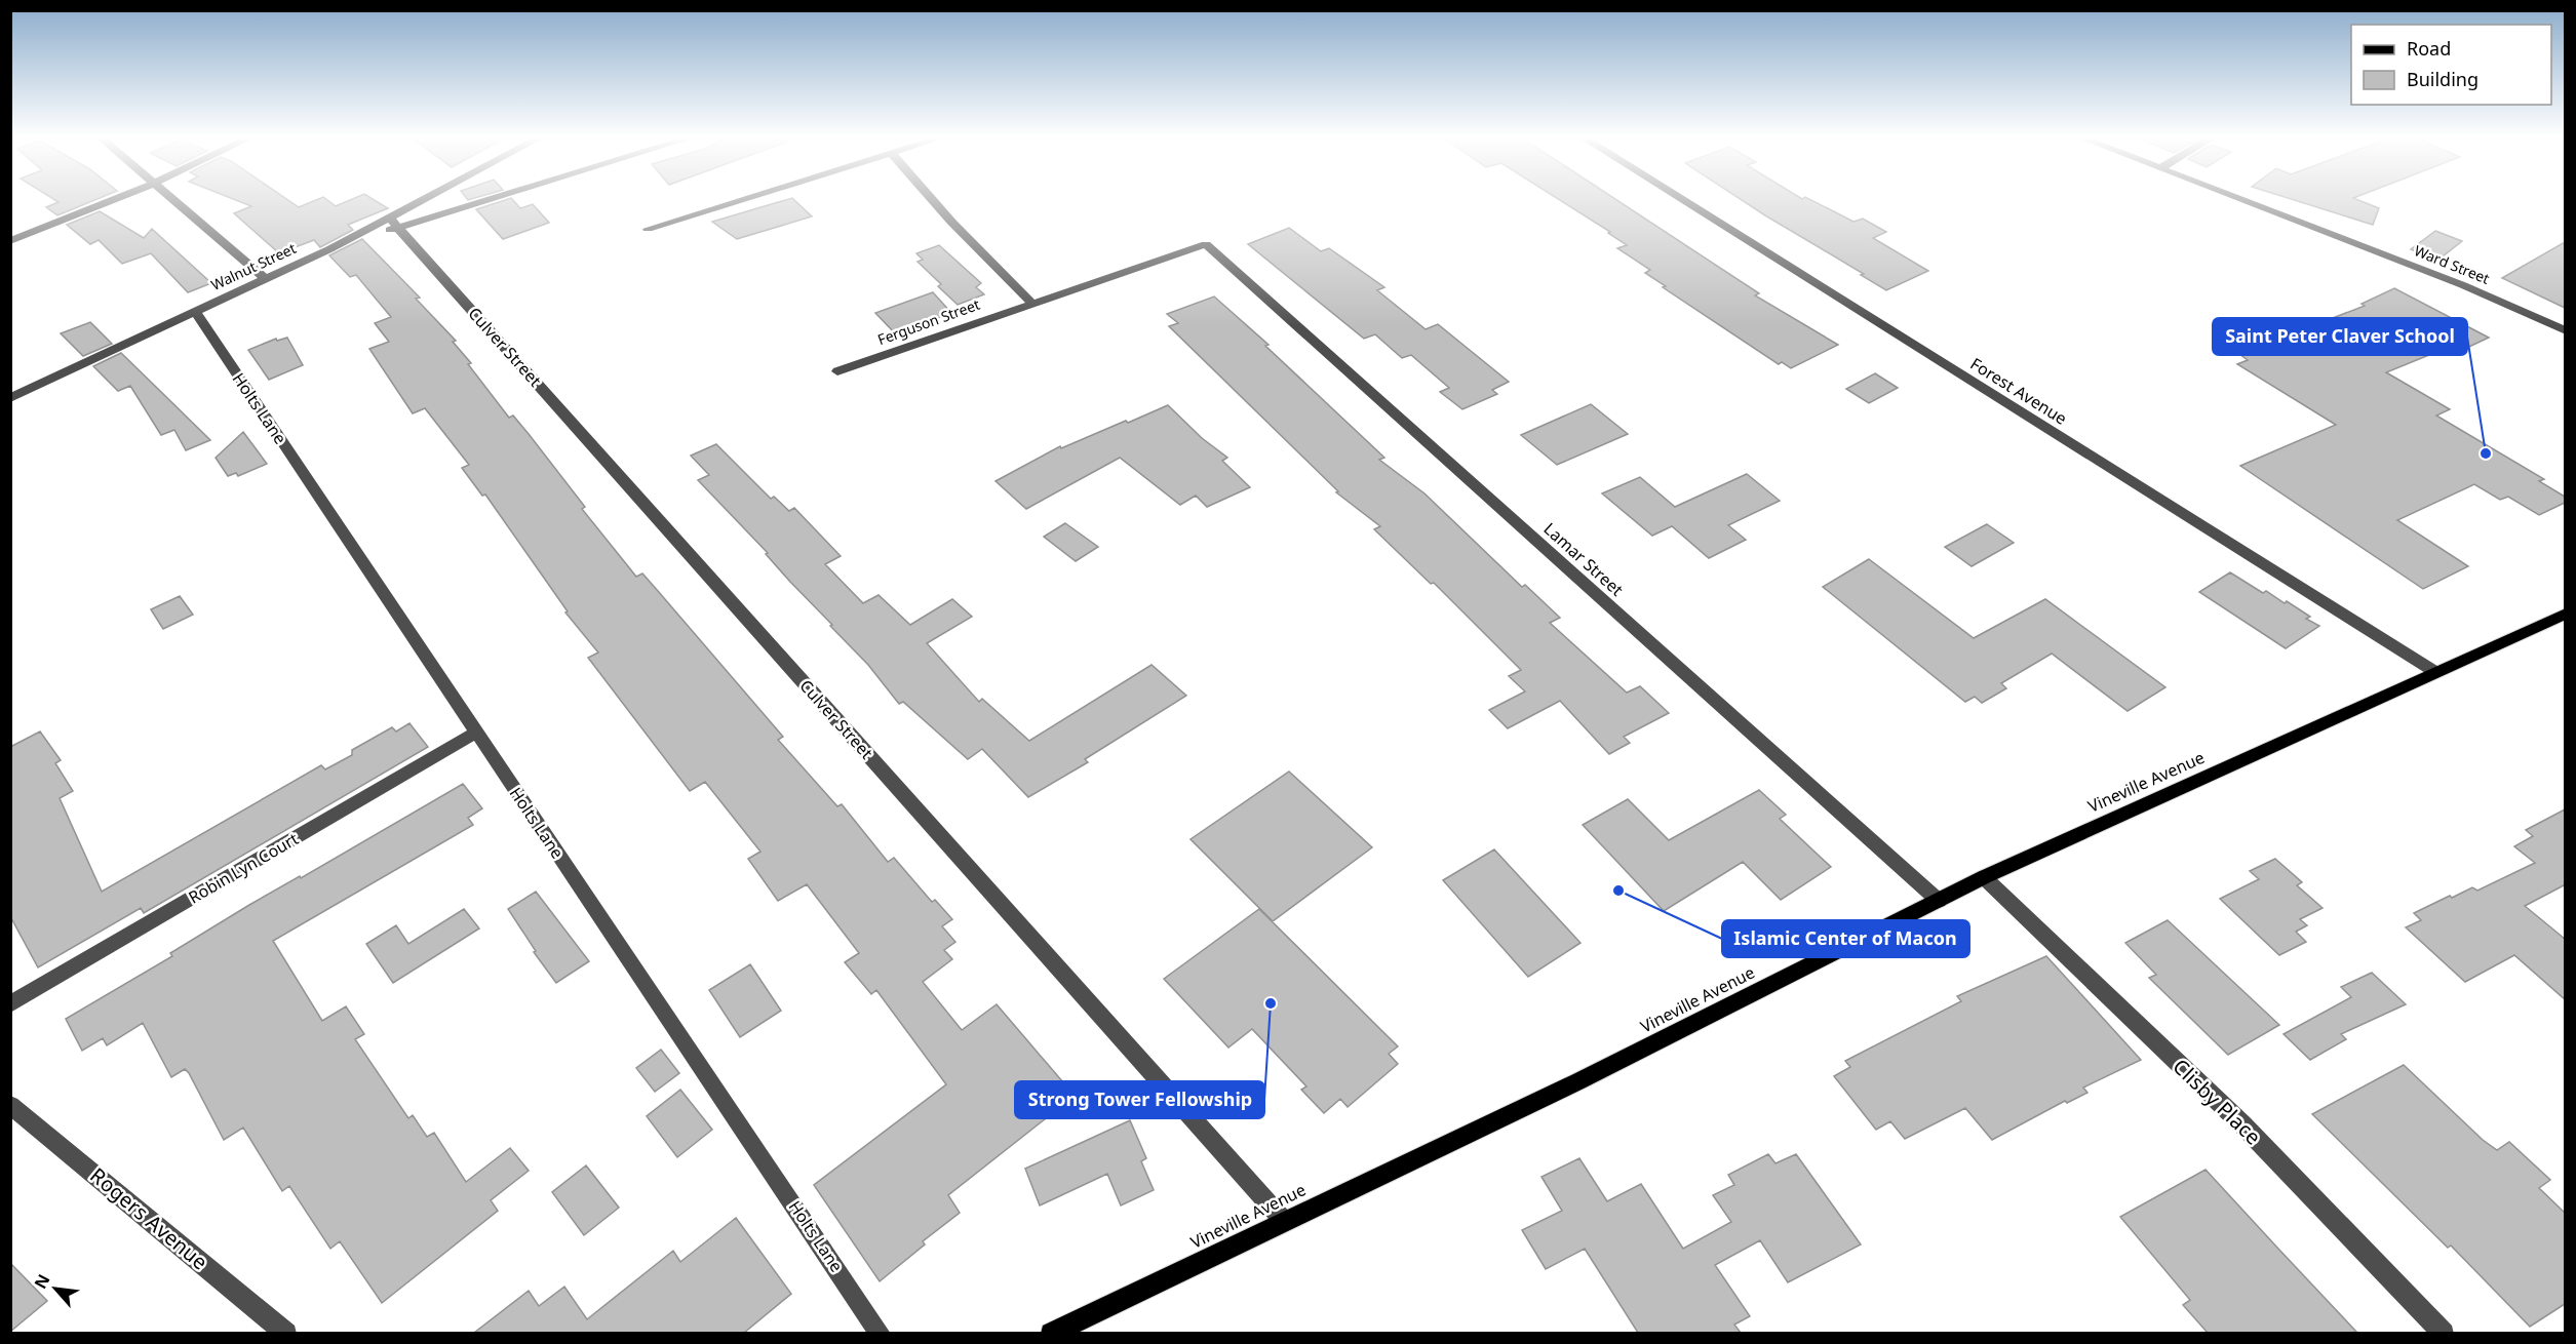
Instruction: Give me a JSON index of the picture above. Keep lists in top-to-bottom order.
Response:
{
  "streets": {
    "main road": ["Vineville Avenue"],
    "street": [
      "Ward Street",
      "Walnut Street",
      "Ferguson Street",
      "Culver Street",
      "Forest Avenue",
      "Holts Lane",
      "Lamar Street",
      "Robin Lyn Court",
      "Clisby Place",
      "Rogers Avenue"
    ]
  },
  "crossings": [
    ["Walnut Street", "Culver Street"],
    ["Walnut Street", "Holts Lane"],
    ["Ferguson Street", "Lamar Street"],
    ["Culver Street", "Vineville Avenue"],
    ["Forest Avenue", "Vineville Avenue"],
    ["Holts Lane", "Robin Lyn Court"],
    ["Lamar Street", "Vineville Avenue"],
    ["Vineville Avenue", "Clisby Place"]
  ],
  "places": ["Saint Peter Claver School", "Islamic Center of Macon", "Strong Tower Fellowship"],
  "legend": ["Road", "Building"],
  "north": "top left"
}
